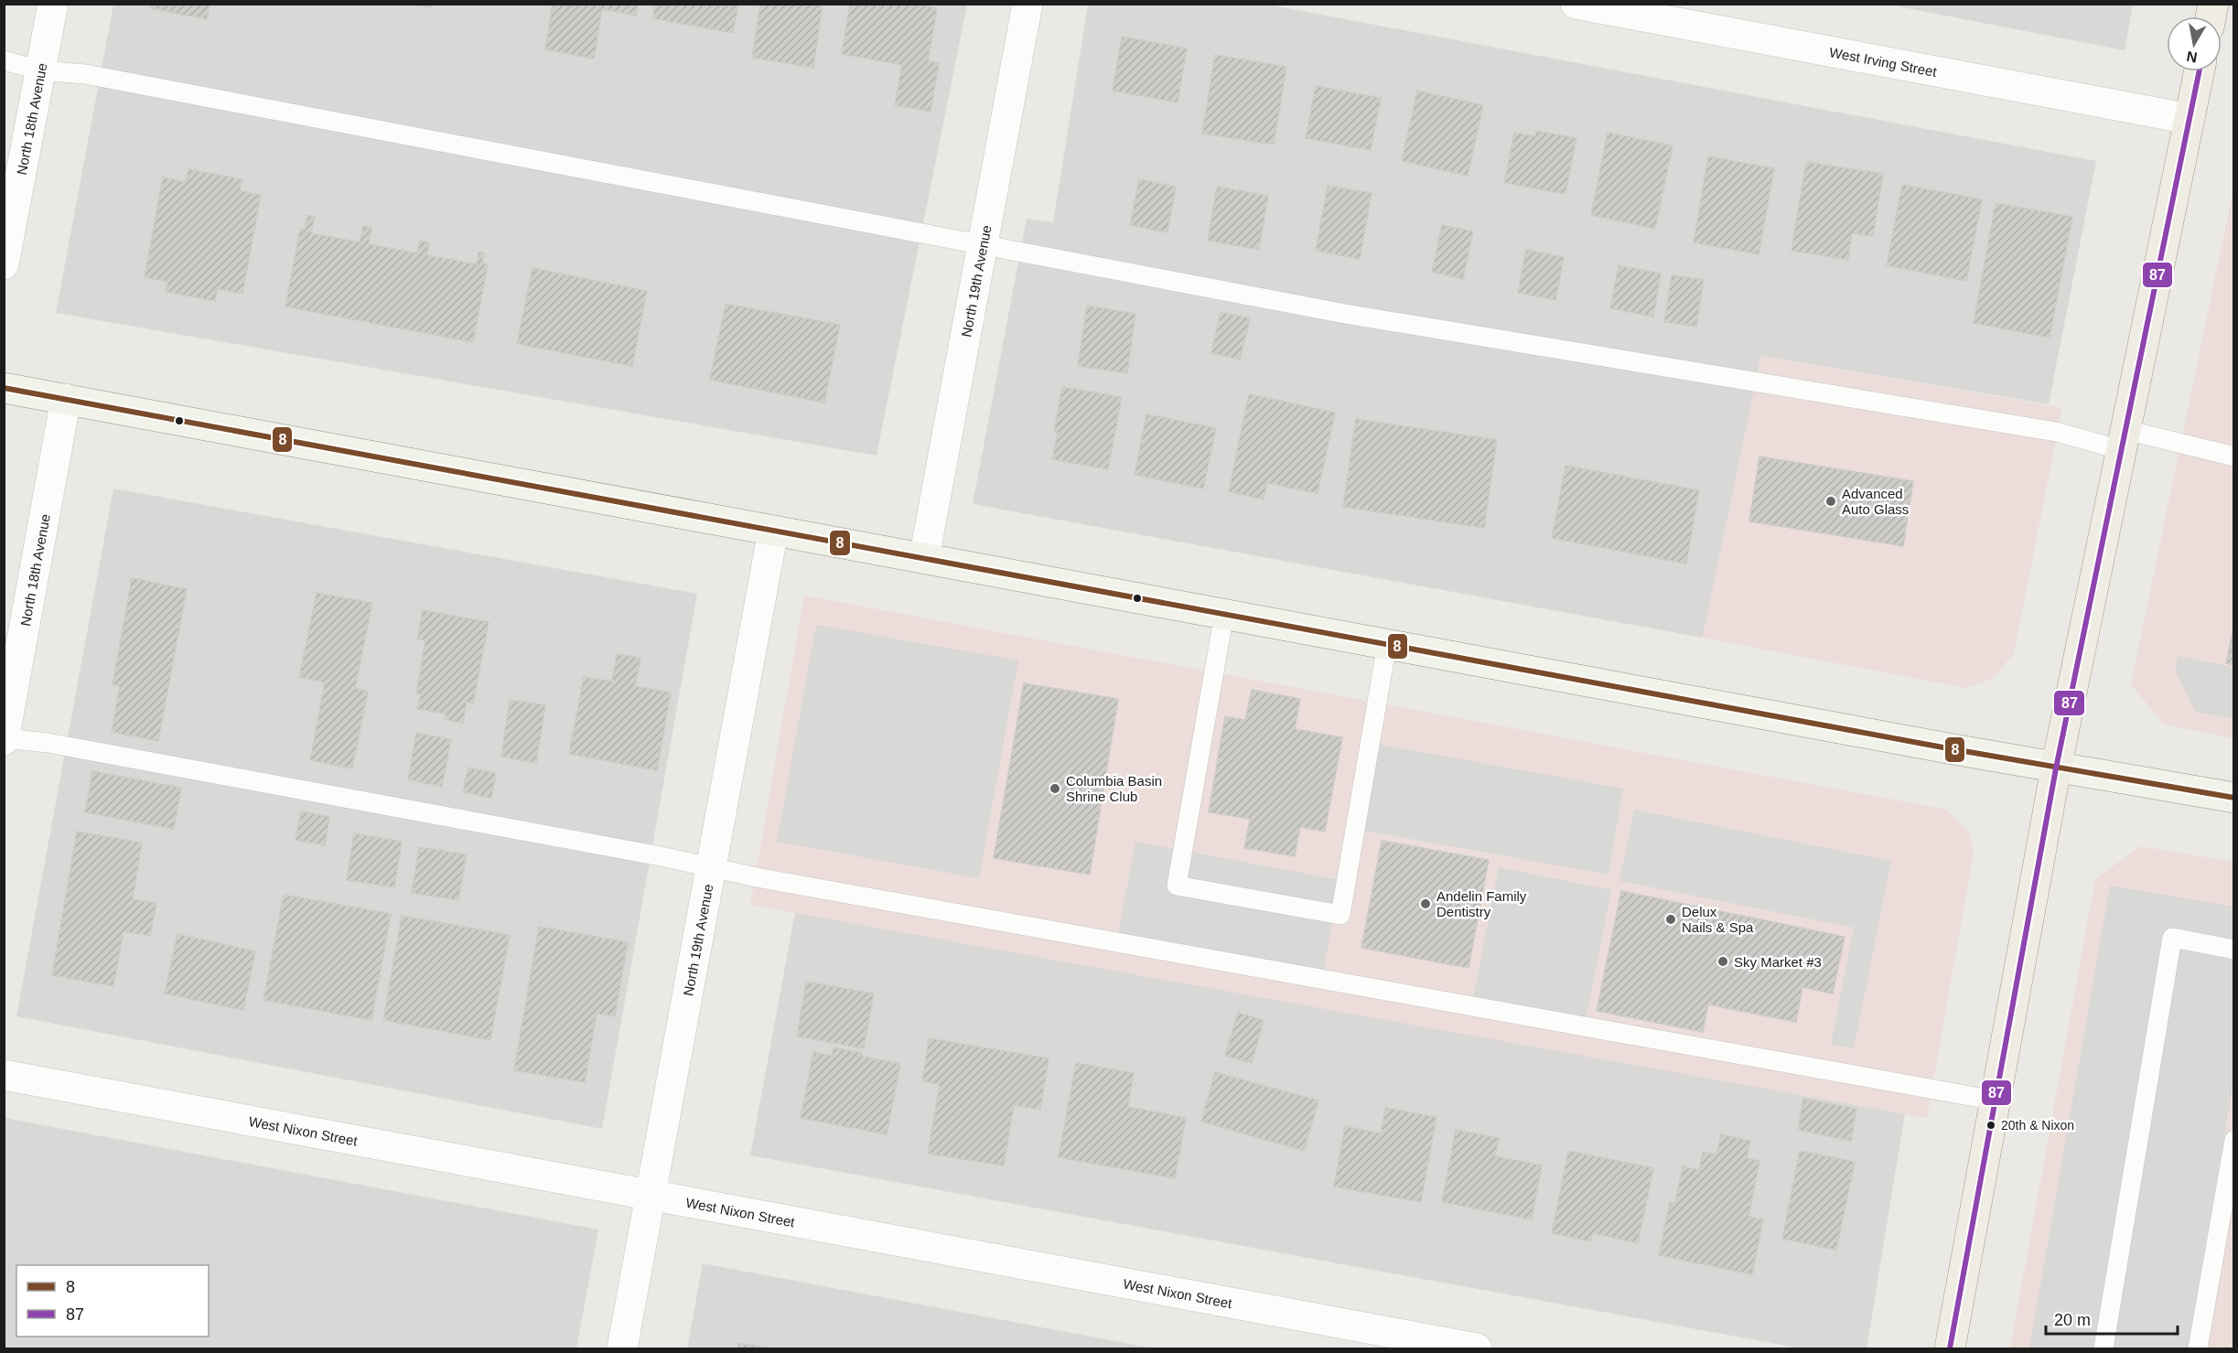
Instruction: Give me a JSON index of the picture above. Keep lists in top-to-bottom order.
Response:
{
  "streets": {
    "street": [
      "West Irving Street",
      "North 18th Avenue",
      "North 19th Avenue",
      "West Nixon Street"
    ]
  },
  "crossings": [
    ["North 19th Avenue", "West Nixon Street"]
  ],
  "places": [
    "Advanced Auto Glass",
    "Columbia Basin Shrine Club",
    "Andelin Family Dentistry",
    "Delux Nails & Spa",
    "Sky Market #3",
    "20th & Nixon"
  ],
  "lines": ["transit line 87", "transit line 8"],
  "legend": ["8", "87"],
  "scale_bar": "20 m",
  "north": "bottom"
}
